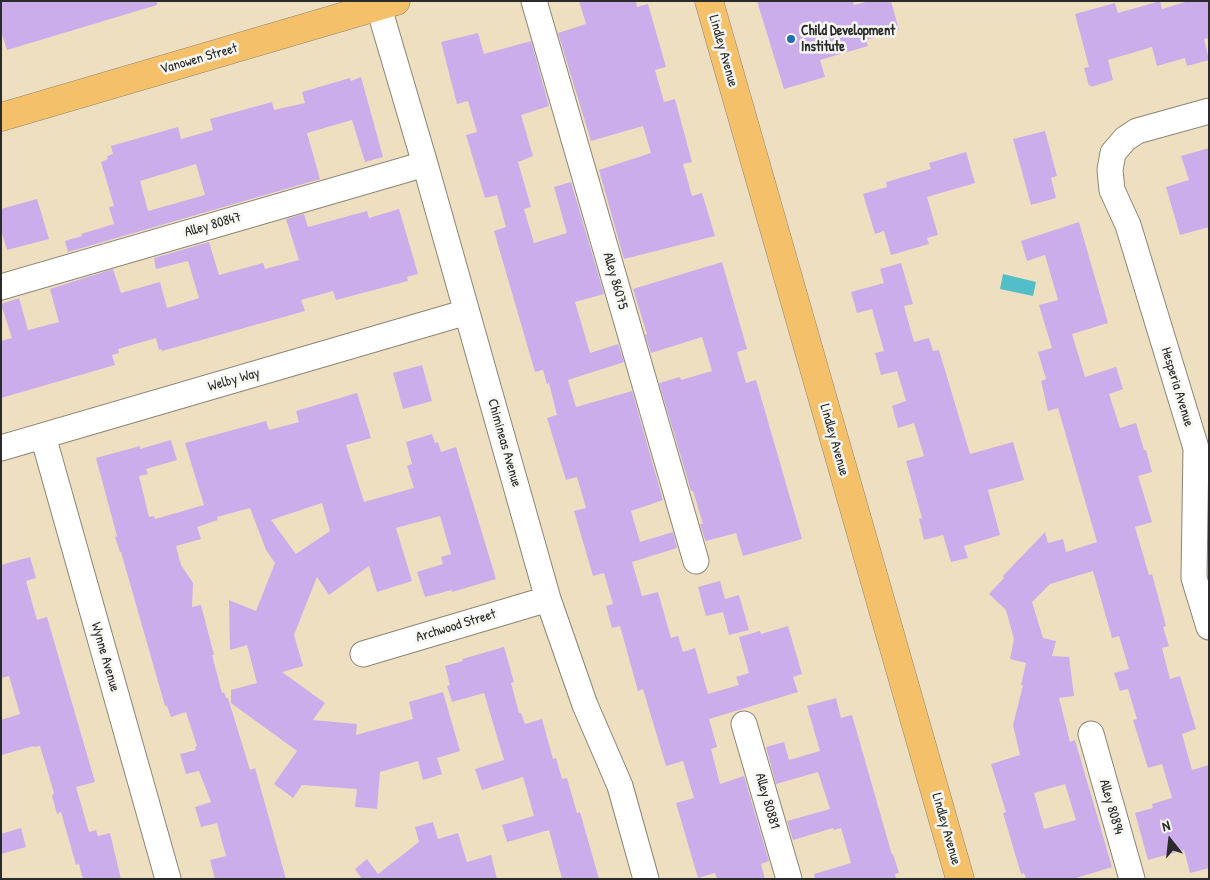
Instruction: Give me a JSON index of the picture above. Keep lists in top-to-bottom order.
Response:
{
  "streets": {
    "main road": ["Lindley Avenue", "Vanowen Street"],
    "street": [
      "Alley 80847",
      "Alley 86075",
      "Welby Way",
      "Hesperia Avenue",
      "Chimineas Avenue",
      "Archwood Street",
      "Wynne Avenue",
      "Alley 80881",
      "Alley 80894"
    ]
  },
  "crossings": [
    ["Vanowen Street", "Chimineas Avenue"],
    ["Alley 80847", "Chimineas Avenue"],
    ["Welby Way", "Chimineas Avenue"],
    ["Welby Way", "Wynne Avenue"],
    ["Chimineas Avenue", "Archwood Street"]
  ],
  "places": ["Child Development Institute"],
  "north": "top"
}
